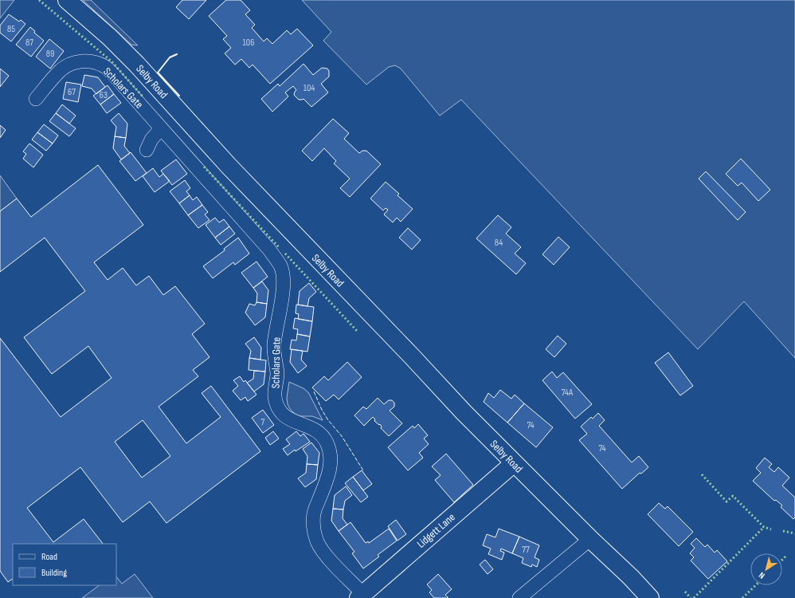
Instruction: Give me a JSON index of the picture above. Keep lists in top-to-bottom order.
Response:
{
  "streets": {
    "main road": ["Selby Road", "Lidgett Lane"],
    "street": ["Scholars Gate"]
  },
  "crossings": [
    ["Selby Road", "Lidgett Lane"],
    ["Scholars Gate", "Lidgett Lane"]
  ],
  "house_numbers": [
    "85",
    "87",
    "106",
    "89",
    "104",
    "67",
    "63",
    "84",
    "74A",
    "7",
    "74",
    "74",
    "77"
  ],
  "legend": ["Road", "Building"],
  "north": "bottom left"
}
